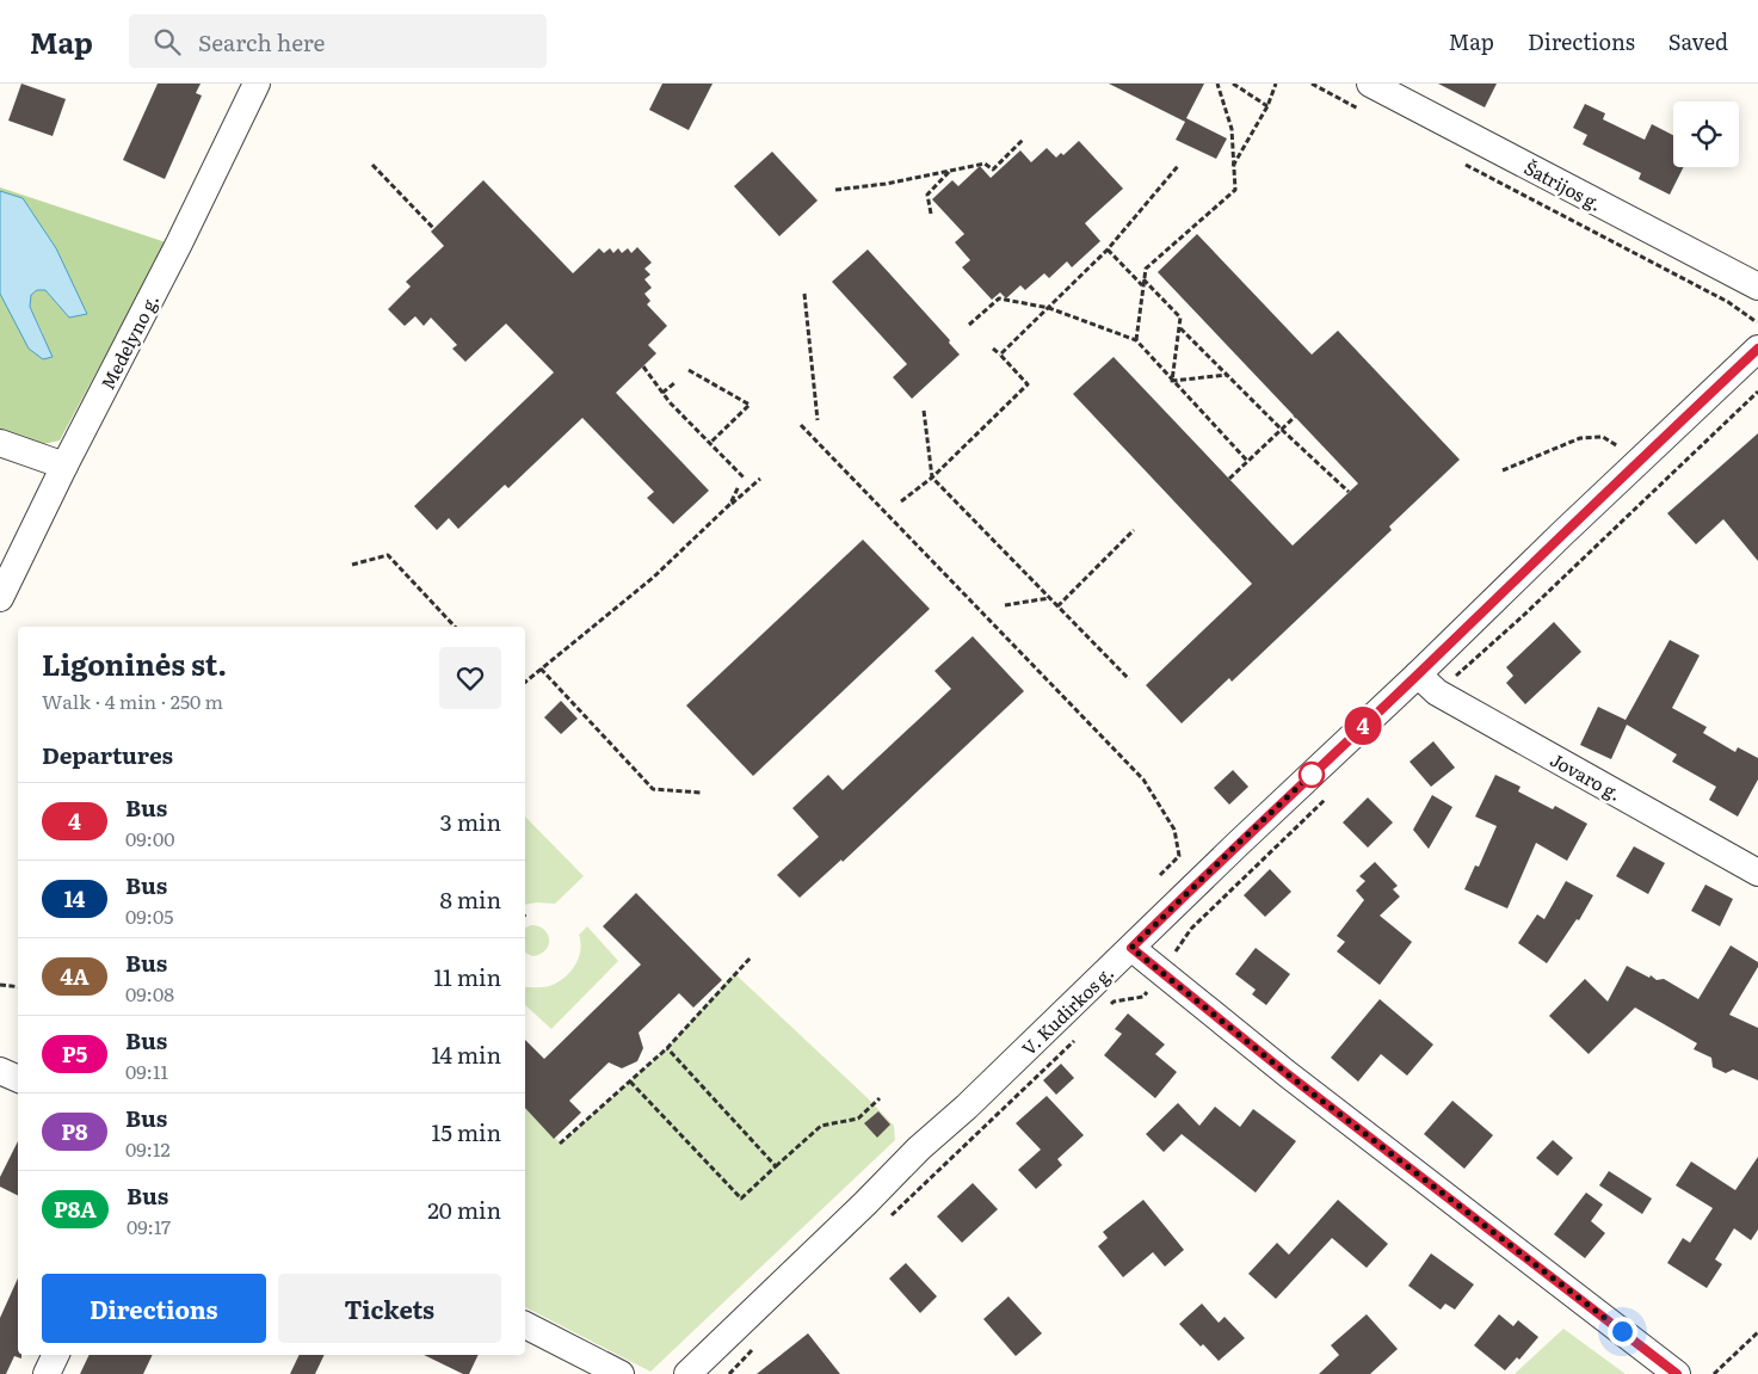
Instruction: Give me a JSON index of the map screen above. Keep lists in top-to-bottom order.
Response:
{
  "streets": {
    "street": [
      "Šatrijos g.",
      "Medelyno g.",
      "Jovaro g.",
      "V. Kudirkos g."
    ]
  },
  "crossings": [
    ["Jovaro g.", "V. Kudirkos g."]
  ],
  "lines": ["bus line 4"],
  "page": {
    "header": "Map",
    "search": "Search here",
    "nav": ["Map", "Directions", "Saved"],
    "on_map": "4",
    "heading": [
      ["Ligoninės st.", "Walk · 4 min · 250 m"],
      "Departures"
    ],
    "list": [
      {
        "mark": "4",
        "name": "Bus",
        "note": "09:00",
        "value": "3 min"
      },
      {
        "mark": "14",
        "name": "Bus",
        "note": "09:05",
        "value": "8 min"
      },
      {
        "mark": "4A",
        "name": "Bus",
        "note": "09:08",
        "value": "11 min"
      },
      {
        "mark": "P5",
        "name": "Bus",
        "note": "09:11",
        "value": "14 min"
      },
      {
        "mark": "P8",
        "name": "Bus",
        "note": "09:12",
        "value": "15 min"
      },
      {
        "mark": "P8A",
        "name": "Bus",
        "note": "09:17",
        "value": "20 min"
      }
    ],
    "buttons": ["Directions", "Tickets"]
  }
}
